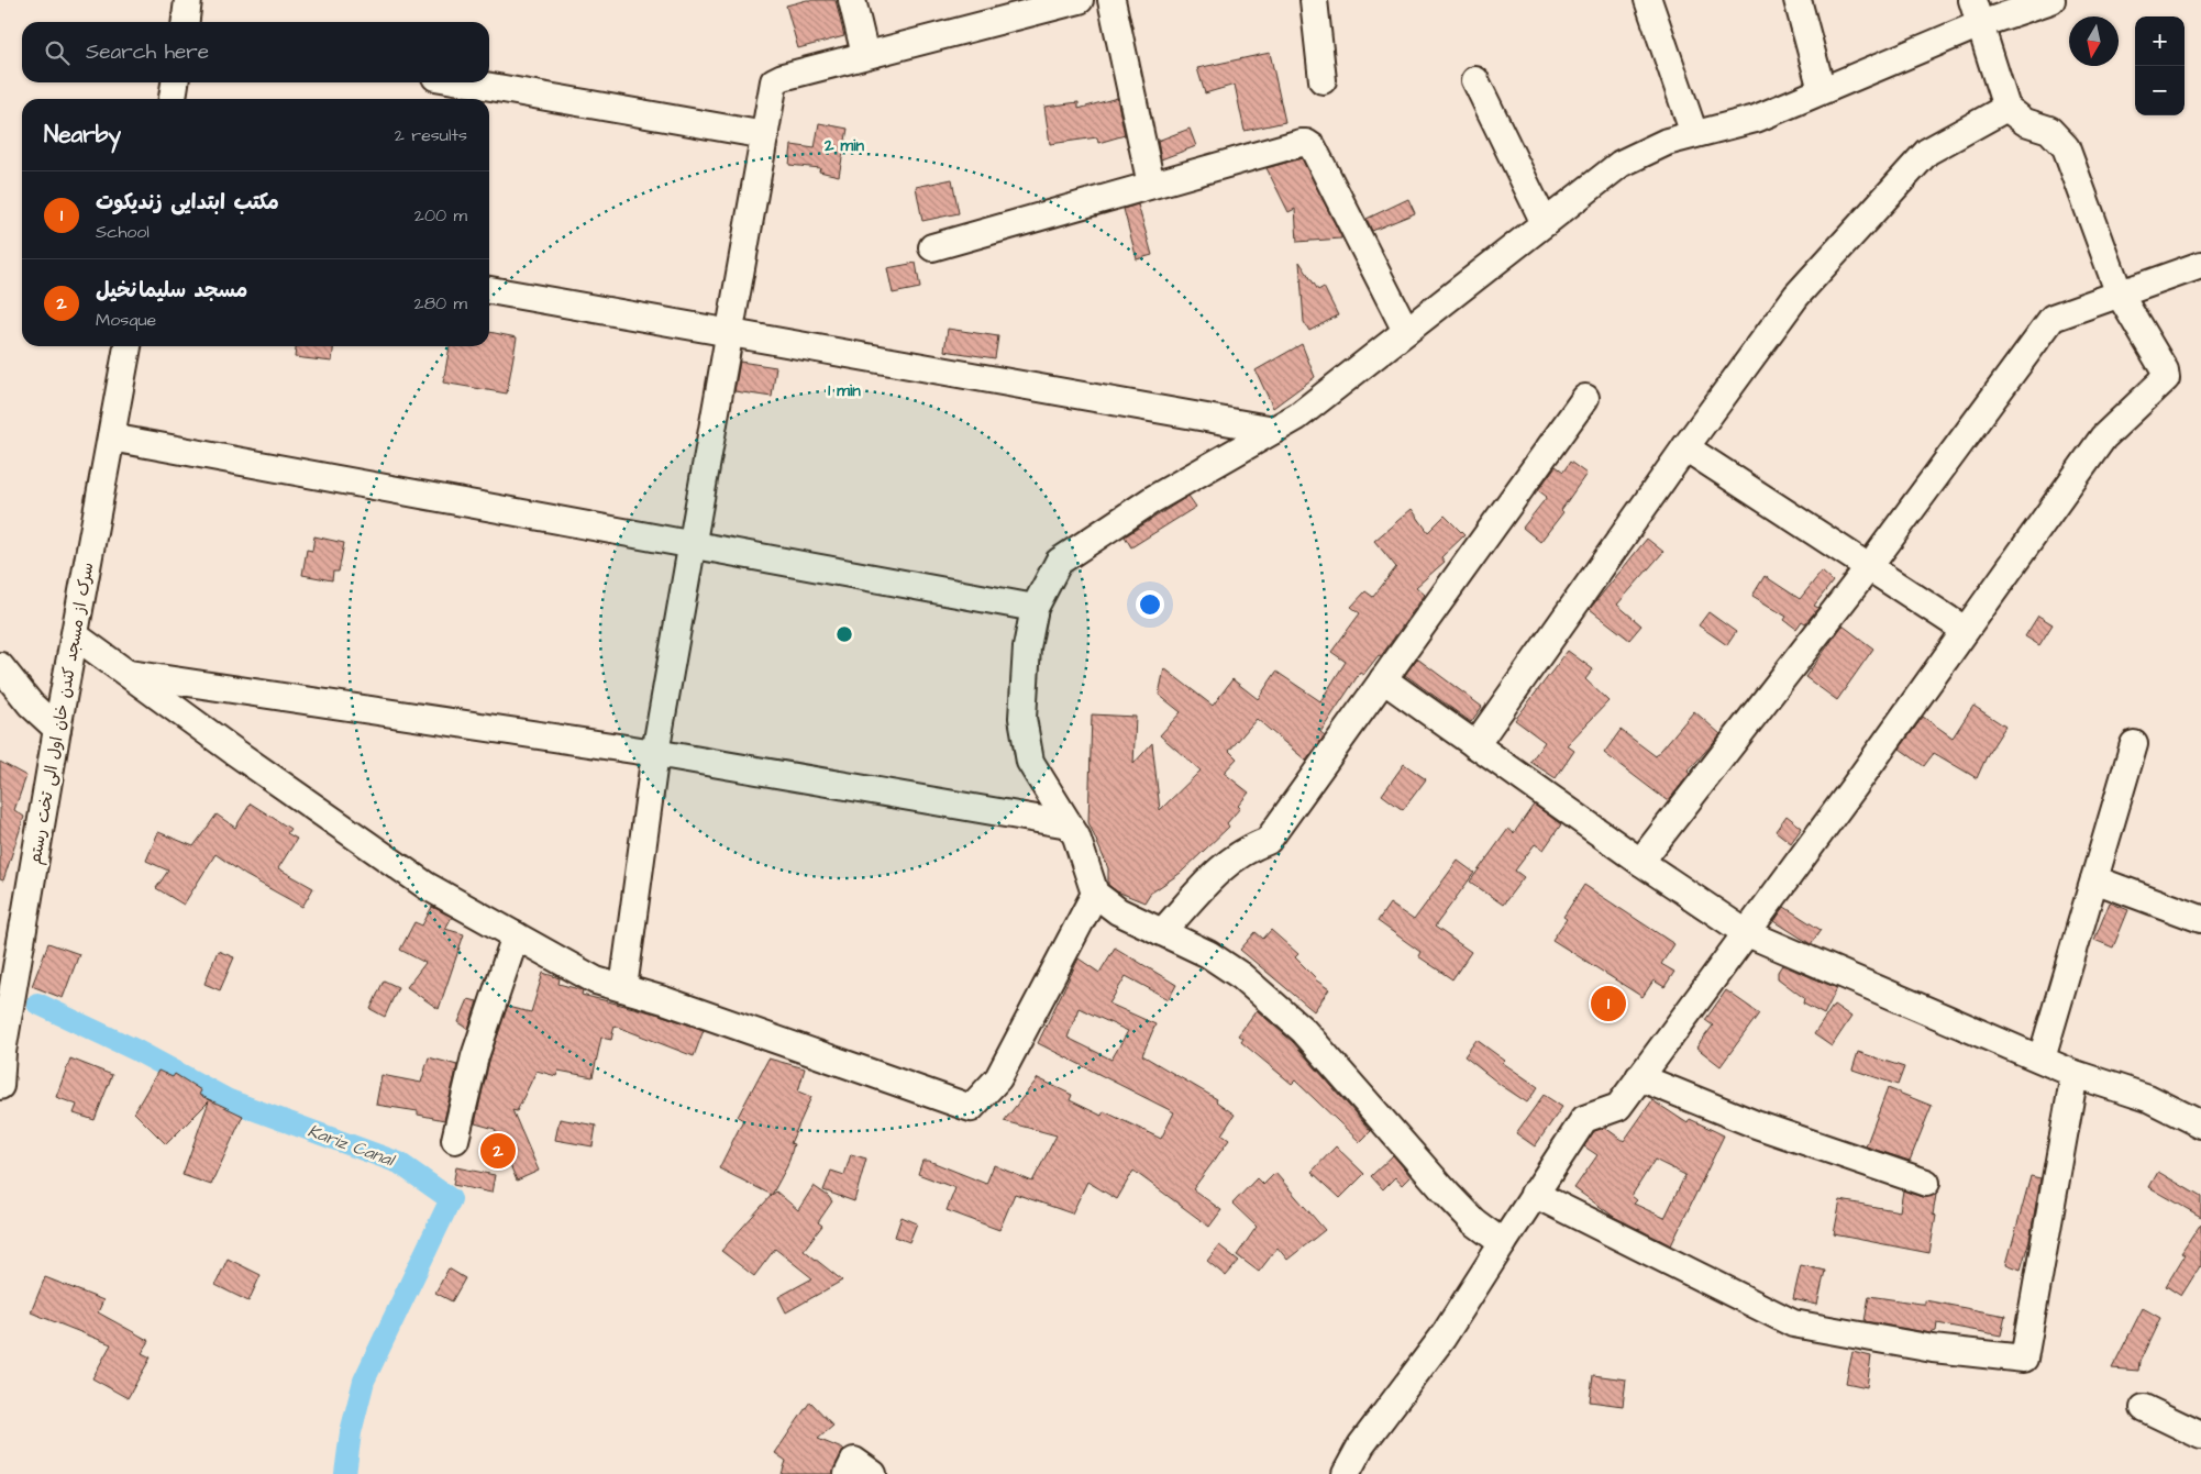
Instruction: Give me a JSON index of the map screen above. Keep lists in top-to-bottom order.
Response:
{
  "streets": {
    "street": ["سرک از مسجد کندن خان اول الی تخت رستم"]
  },
  "water": ["Kariz Canal"],
  "north": "bottom",
  "page": {
    "map_buttons": ["+", "−"],
    "search": "Search here",
    "heading": ["Nearby", "2 results"],
    "list": [
      {
        "mark": "1",
        "name": "مکتب ابتدایی زندیکوت",
        "note": "School",
        "value": "200 m"
      },
      {
        "mark": "2",
        "name": "مسجد سلیمانخیل",
        "note": "Mosque",
        "value": "280 m"
      }
    ],
    "pins": ["1", "2"]
  },
  "rings": ["2 min", "1 min"]
}
